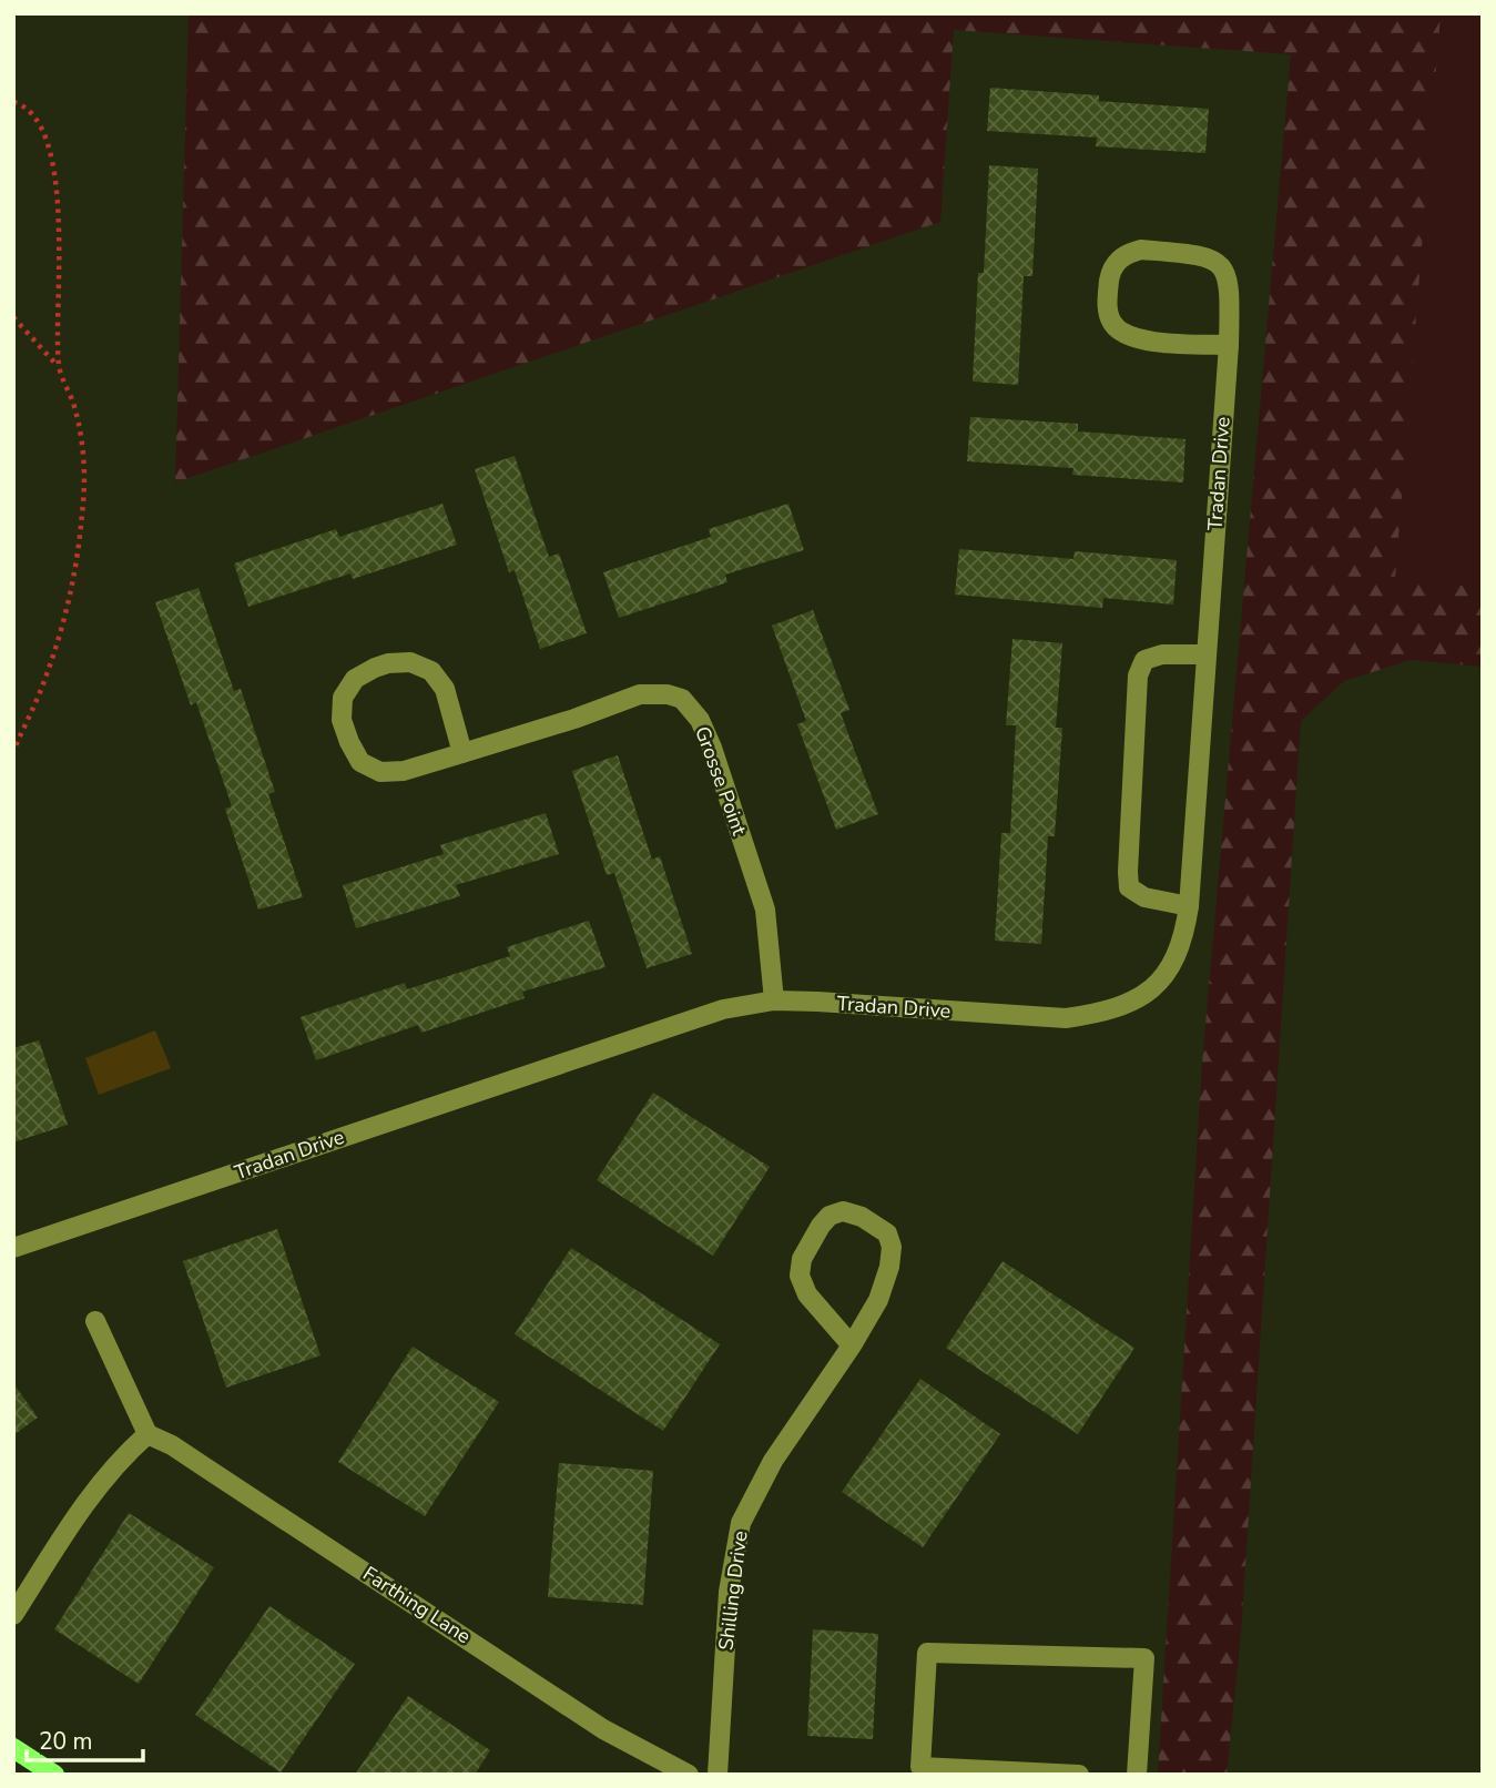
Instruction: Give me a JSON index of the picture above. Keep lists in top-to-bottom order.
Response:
{
  "streets": {
    "street": [
      "Tradan Drive",
      "Grosse Point",
      "Shilling Drive",
      "Farthing Lane"
    ]
  },
  "crossings": [
    ["Tradan Drive", "Grosse Point"]
  ],
  "scale_bar": "20 m"
}
